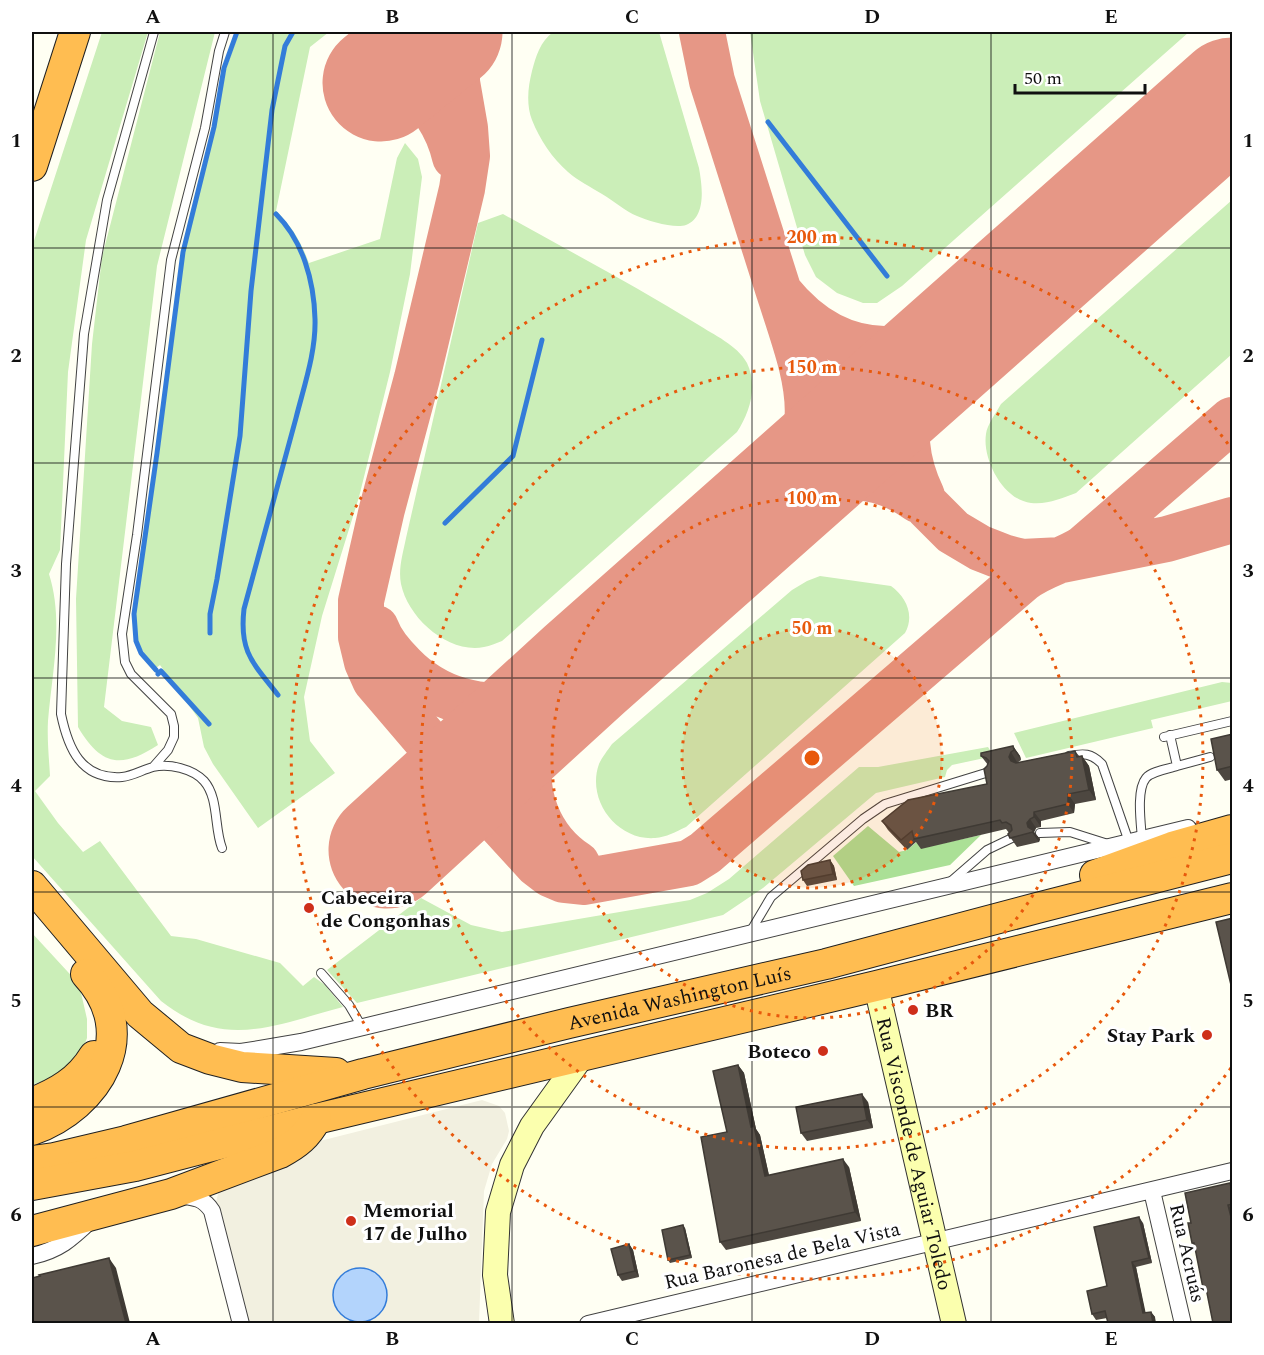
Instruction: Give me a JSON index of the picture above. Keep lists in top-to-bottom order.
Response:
{
  "streets": {
    "highway": ["Avenida Washington Luís"],
    "street": ["Rua Visconde de Aguiar Toledo", "Rua Acruás", "Rua Baronesa de Bela Vista"]
  },
  "crossings": [
    ["Avenida Washington Luís", "Rua Visconde de Aguiar Toledo"],
    ["Rua Visconde de Aguiar Toledo", "Rua Baronesa de Bela Vista"],
    ["Rua Acruás", "Rua Baronesa de Bela Vista"]
  ],
  "places": [
    "Cabeceira de Congonhas",
    "BR",
    "Stay Park",
    "Boteco",
    "Memorial 17 de Julho"
  ],
  "scale_bar": "50 m",
  "grid": {
    "columns": [
      "A",
      "B",
      "C",
      "D",
      "E"
    ],
    "rows": [
      "1",
      "2",
      "3",
      "4",
      "5",
      "6"
    ]
  },
  "rings": [
    "200 m",
    "150 m",
    "100 m",
    "50 m"
  ]
}
